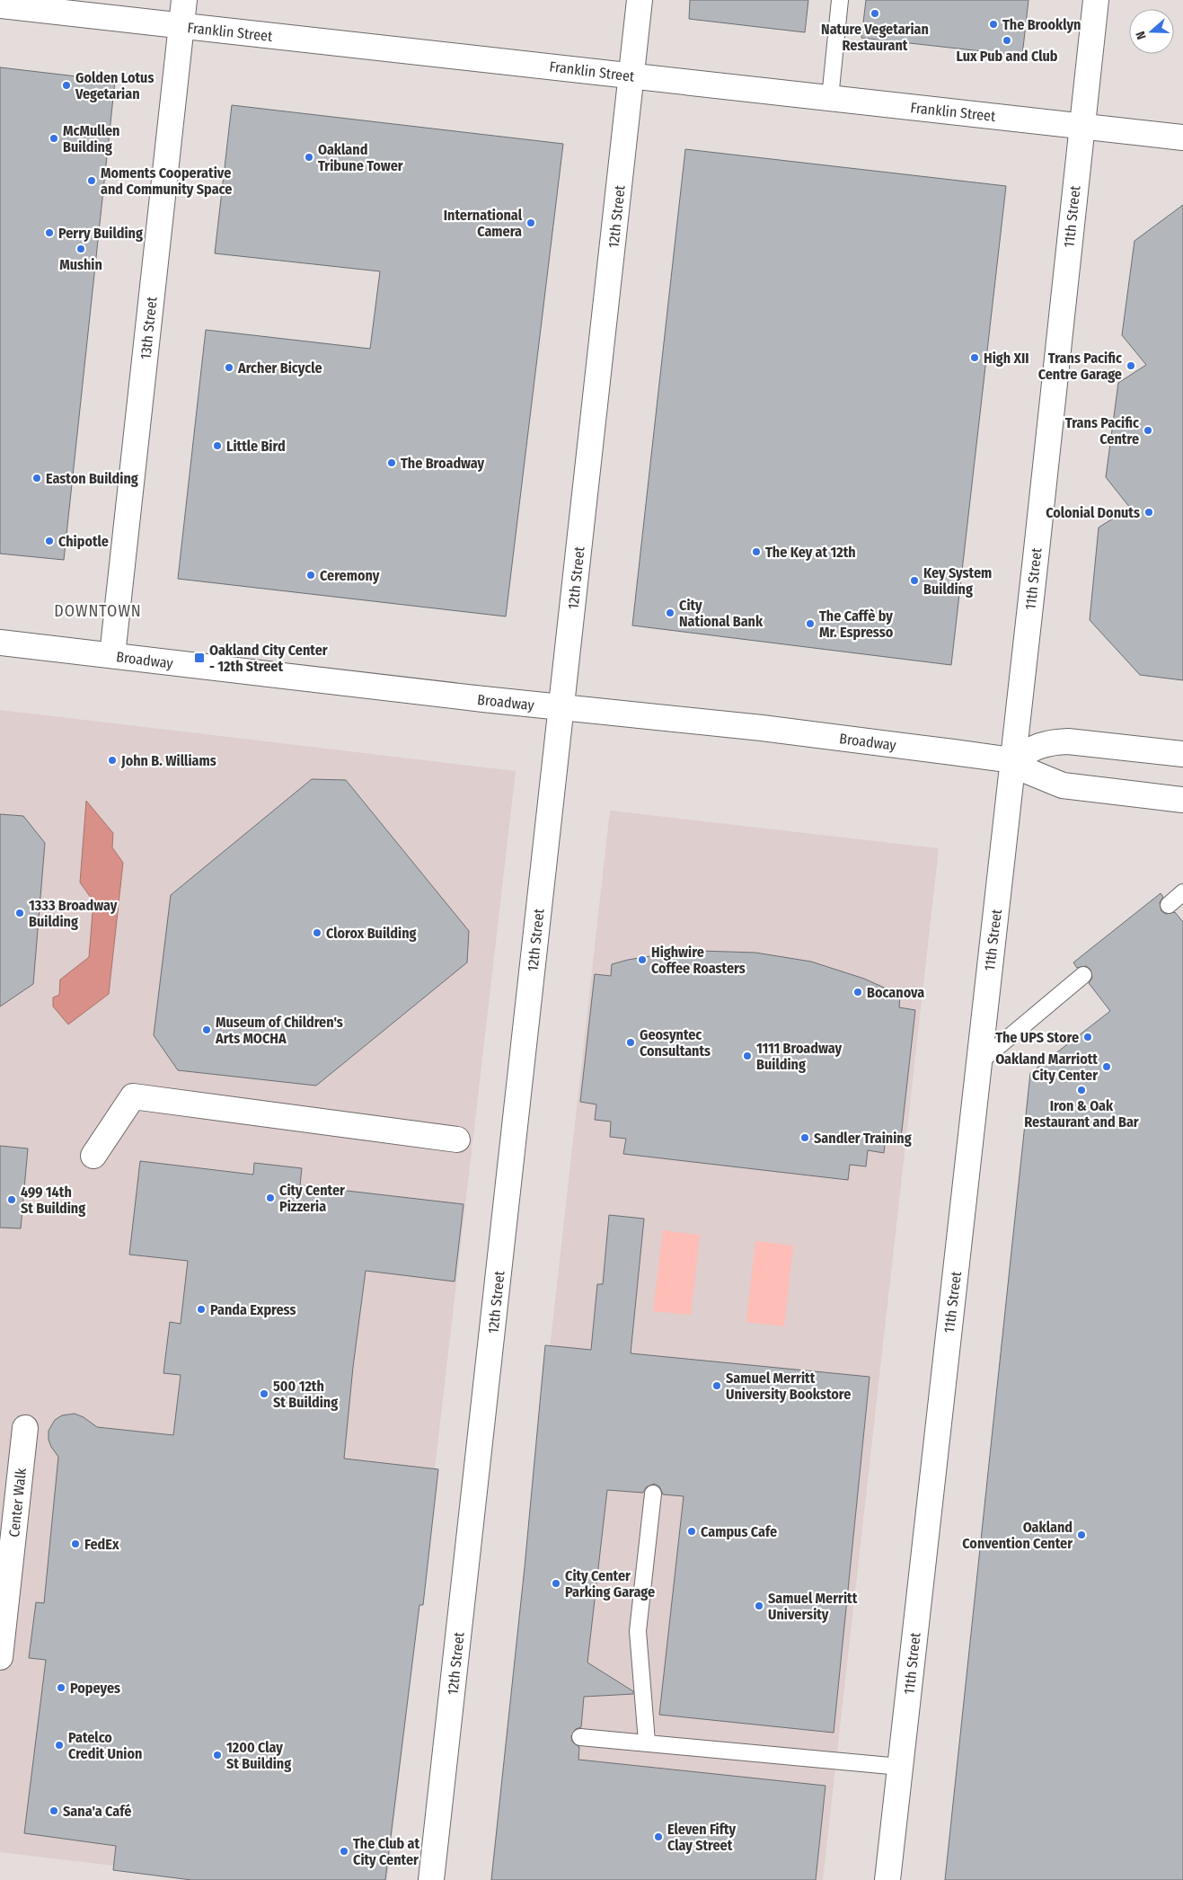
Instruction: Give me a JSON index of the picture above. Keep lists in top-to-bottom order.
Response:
{
  "streets": {
    "main road": [
      "Franklin Street",
      "12th Street",
      "11th Street",
      "13th Street",
      "Broadway",
      "Center Walk"
    ]
  },
  "crossings": [
    ["Franklin Street", "12th Street"],
    ["Franklin Street", "11th Street"],
    ["Franklin Street", "13th Street"],
    ["12th Street", "Broadway"],
    ["11th Street", "Broadway"],
    ["13th Street", "Broadway"]
  ],
  "districts": ["DOWNTOWN"],
  "places": {
    "other": [
      "Nature Vegetarian Restaurant",
      "The Brooklyn",
      "Lux Pub and Club",
      "Golden Lotus Vegetarian",
      "McMullen Building",
      "Oakland Tribune Tower",
      "Moments Cooperative and Community Space",
      "International Camera",
      "Perry Building",
      "Mushin",
      "High XII",
      "Trans Pacific Centre Garage",
      "Archer Bicycle",
      "Trans Pacific Centre",
      "Little Bird",
      "The Broadway",
      "Easton Building",
      "Colonial Donuts",
      "Chipotle",
      "The Key at 12th",
      "Ceremony",
      "Key System Building",
      "City National Bank",
      "The Caffè by Mr. Espresso",
      "John B. Williams",
      "1333 Broadway Building",
      "Clorox Building",
      "Highwire Coffee Roasters",
      "Bocanova",
      "Museum of Children's Arts MOCHA",
      "The UPS Store",
      "Geosyntec Consultants",
      "1111 Broadway Building",
      "Oakland Marriott City Center",
      "Iron & Oak Restaurant and Bar",
      "Sandler Training",
      "City Center Pizzeria",
      "499 14th St Building",
      "Panda Express",
      "Samuel Merritt University Bookstore",
      "500 12th St Building",
      "Campus Cafe",
      "Oakland Convention Center",
      "FedEx",
      "City Center Parking Garage",
      "Samuel Merritt University",
      "Popeyes",
      "Patelco Credit Union",
      "1200 Clay St Building",
      "Sana'a Café",
      "Eleven Fifty Clay Street",
      "The Club at City Center"
    ],
    "transit": ["Oakland City Center - 12th Street"]
  },
  "north": "left"
}
